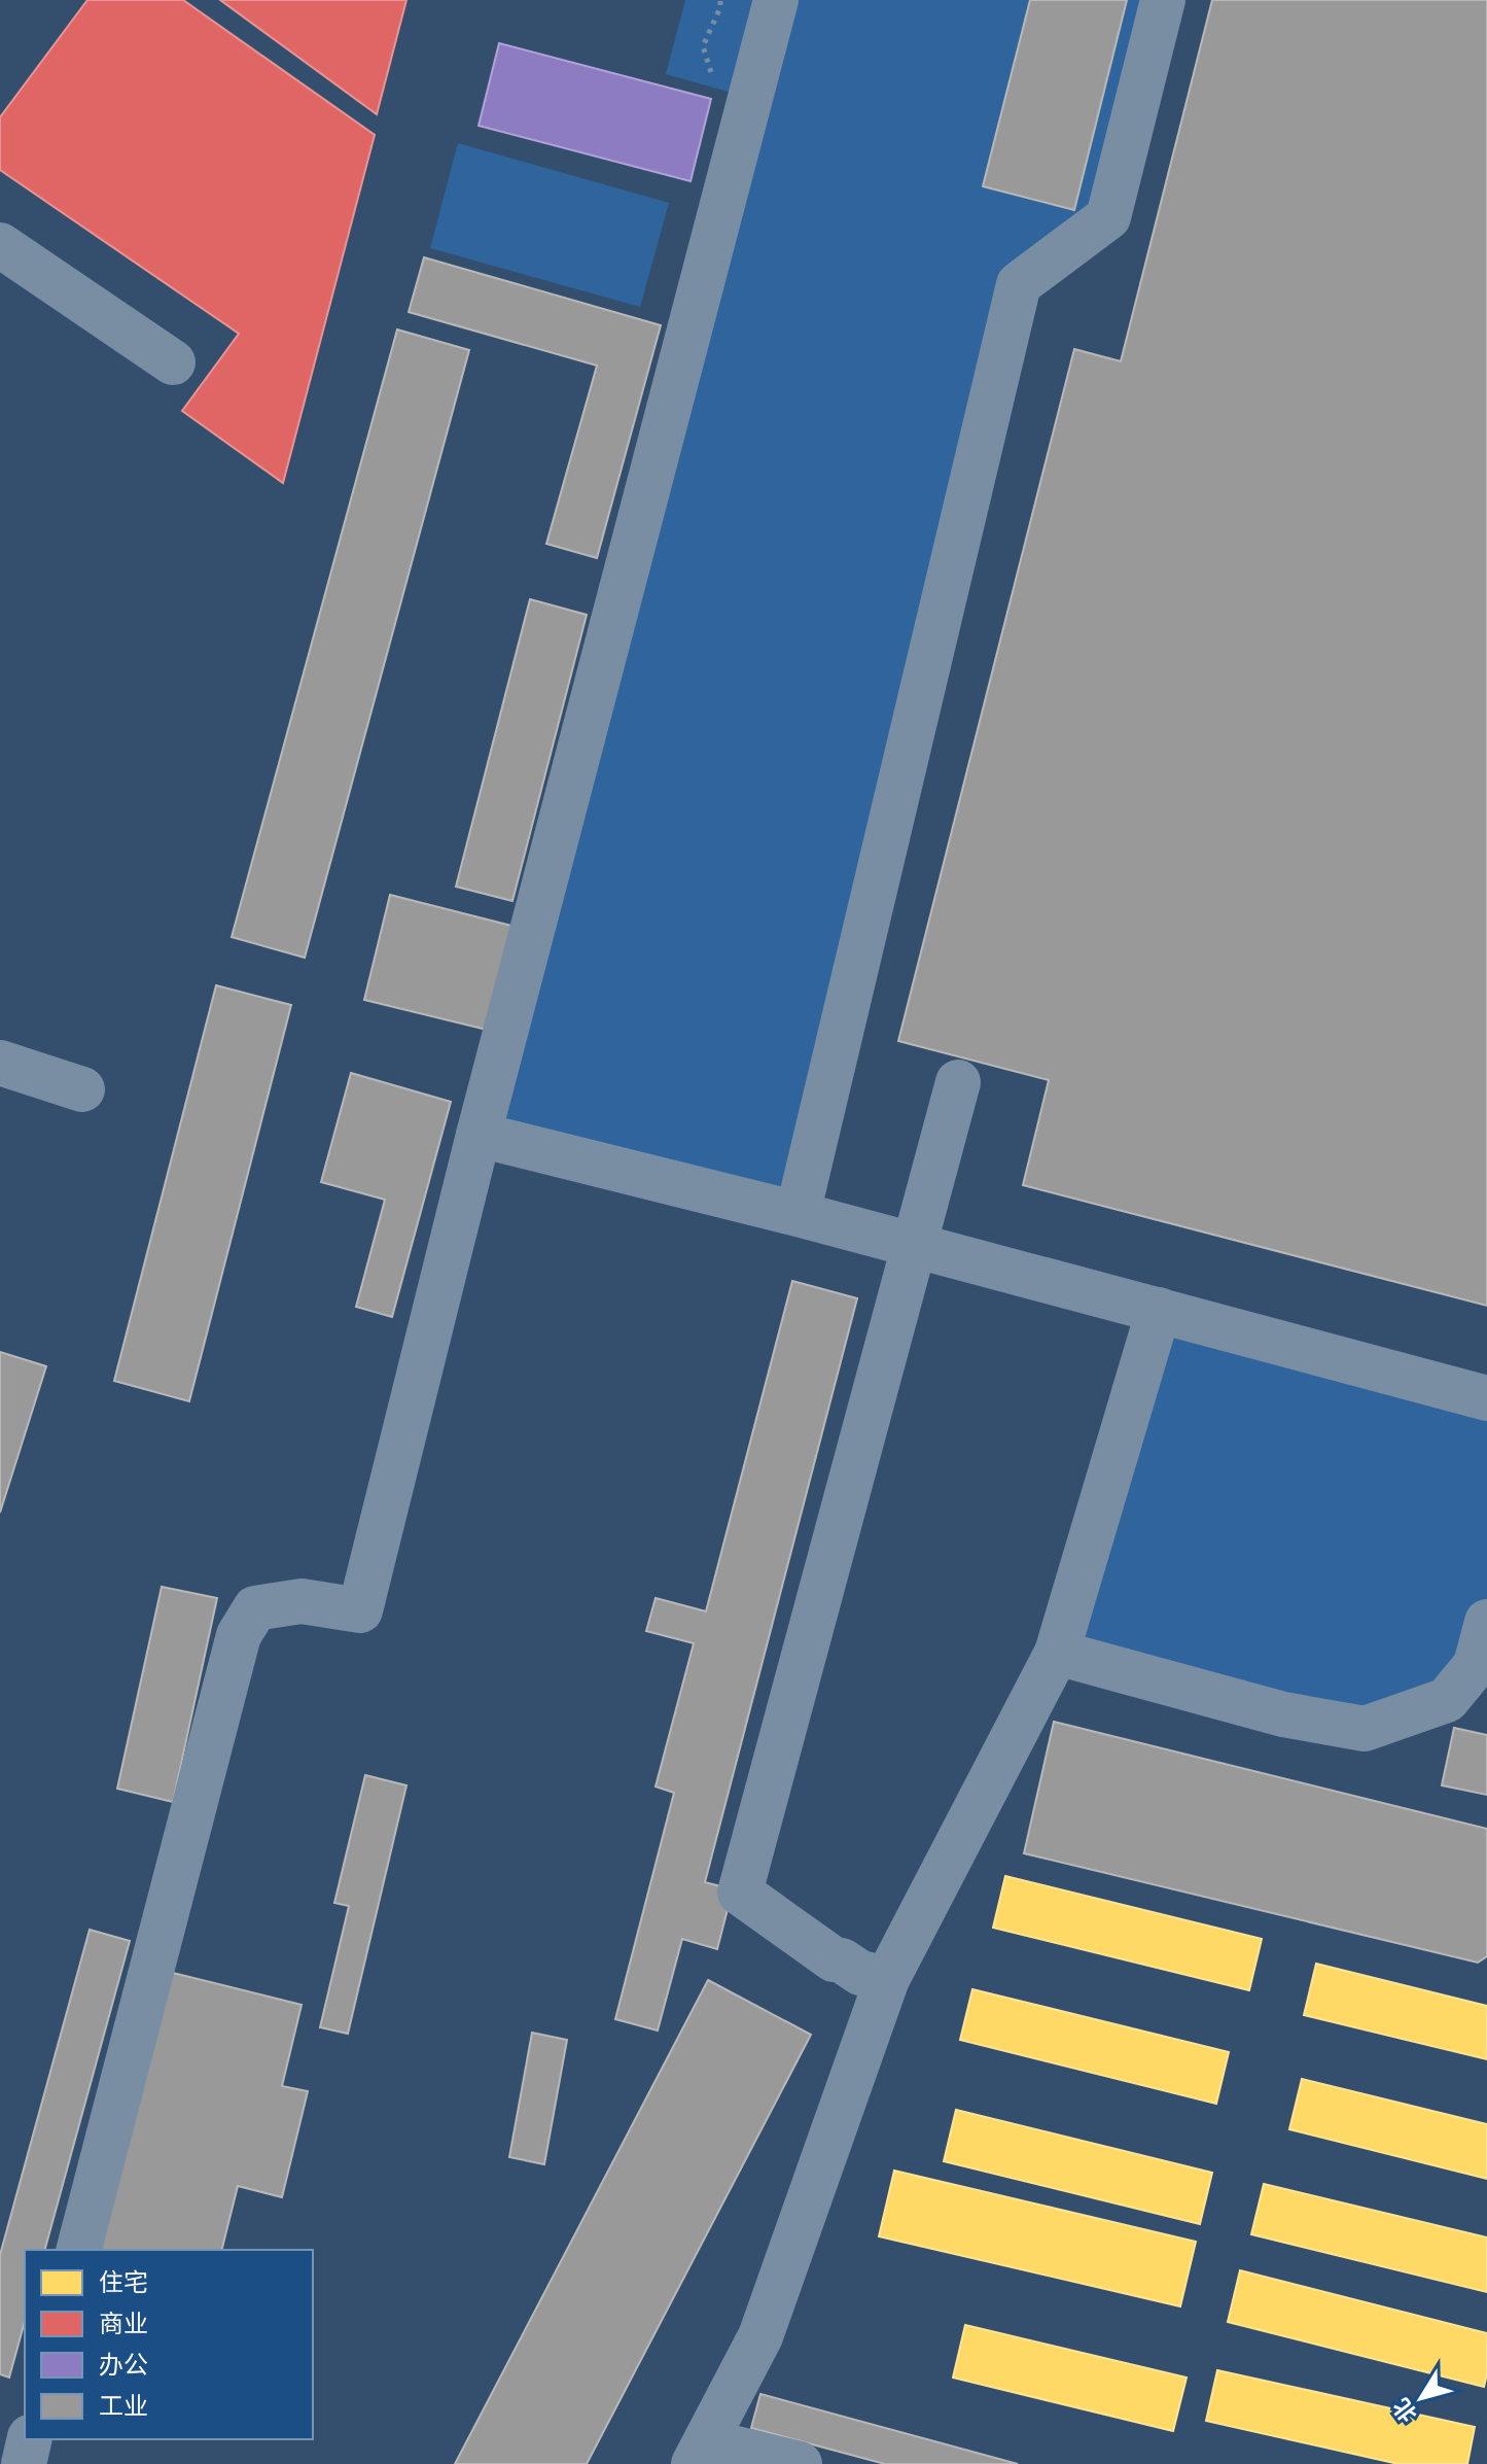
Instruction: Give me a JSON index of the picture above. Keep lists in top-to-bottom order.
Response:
{
  "legend": [
    "住宅",
    "商业",
    "办公",
    "工业"
  ],
  "north": "bottom left"
}
